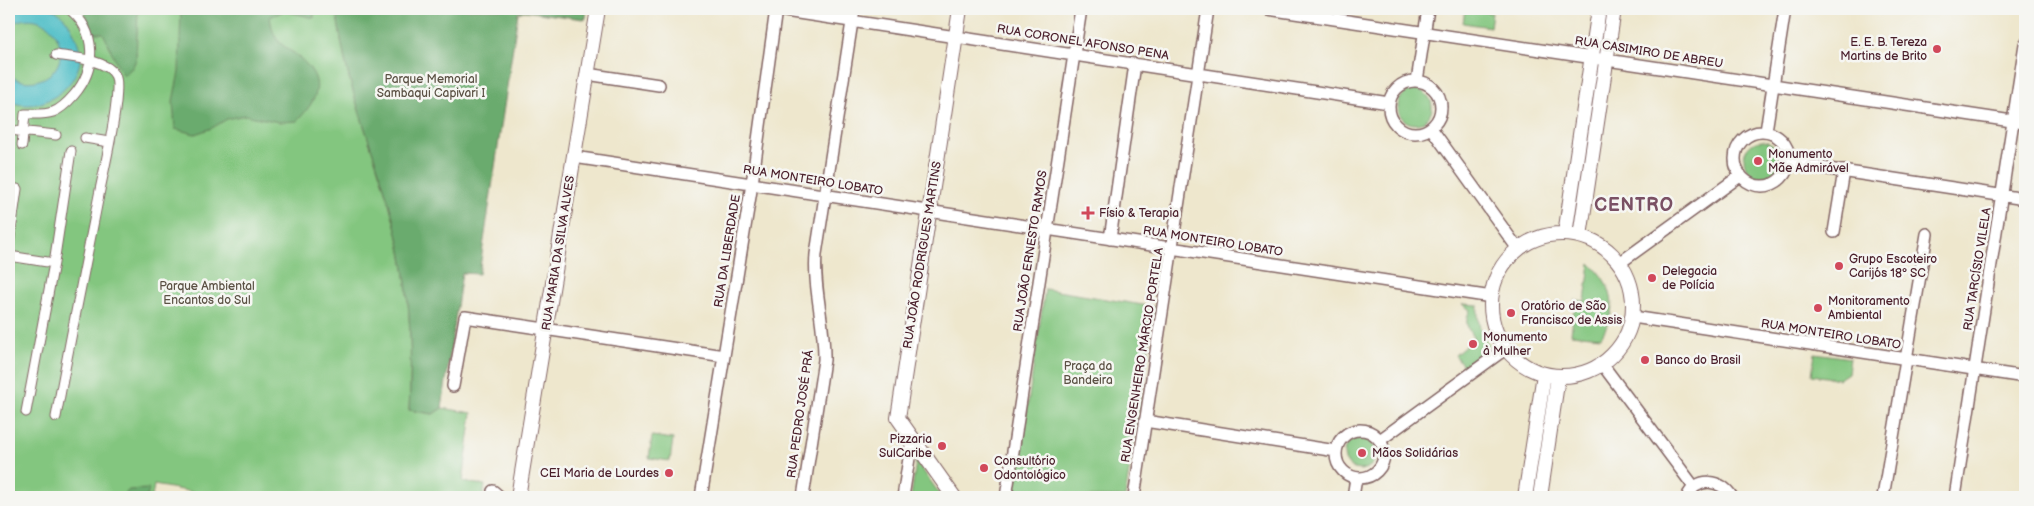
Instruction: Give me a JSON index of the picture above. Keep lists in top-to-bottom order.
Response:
{
  "streets": {
    "street": [
      "RUA CORONEL AFONSO PENA",
      "RUA CASIMIRO DE ABREU",
      "RUA MONTEIRO LOBATO",
      "RUA DA LIBERDADE",
      "RUA JOÃO ERNESTO RAMOS",
      "RUA MARIA DA SILVA ALVES",
      "RUA JOÃO RODRIGUES MARTINS",
      "RUA TARCÍSIO VILELA",
      "RUA ENGENHEIRO MÁRCIO PORTELA",
      "RUA PEDRO JOSÉ PRÁ"
    ]
  },
  "crossings": [
    ["RUA CORONEL AFONSO PENA", "RUA DA LIBERDADE"],
    ["RUA CORONEL AFONSO PENA", "RUA JOÃO ERNESTO RAMOS"],
    ["RUA CORONEL AFONSO PENA", "RUA JOÃO RODRIGUES MARTINS"],
    ["RUA CORONEL AFONSO PENA", "RUA ENGENHEIRO MÁRCIO PORTELA"],
    ["RUA CORONEL AFONSO PENA", "RUA PEDRO JOSÉ PRÁ"],
    ["RUA CASIMIRO DE ABREU", "RUA TARCÍSIO VILELA"],
    ["RUA MONTEIRO LOBATO", "RUA DA LIBERDADE"],
    ["RUA MONTEIRO LOBATO", "RUA JOÃO ERNESTO RAMOS"],
    ["RUA MONTEIRO LOBATO", "RUA MARIA DA SILVA ALVES"],
    ["RUA MONTEIRO LOBATO", "RUA JOÃO RODRIGUES MARTINS"],
    ["RUA MONTEIRO LOBATO", "RUA TARCÍSIO VILELA"],
    ["RUA MONTEIRO LOBATO", "RUA ENGENHEIRO MÁRCIO PORTELA"],
    ["RUA MONTEIRO LOBATO", "RUA PEDRO JOSÉ PRÁ"]
  ],
  "districts": ["CENTRO"],
  "parks": ["Parque Memorial Sambaqui Capivari I", "Parque Ambiental Encantos do Sul", "Praça da Bandeira"],
  "places": {
    "other": [
      "E. E. B. Tereza Martins de Brito",
      "Monumento Mãe Admirável",
      "Grupo Escoteiro Carijós 18º SC",
      "Delegacia de Polícia",
      "Monitoramento Ambiental",
      "Oratório de São Francisco de Assis",
      "Monumento à Mulher",
      "Banco do Brasil",
      "Pizzaria SulCaribe",
      "Mãos Solidárias",
      "Consultório Odontológico",
      "CEI Maria de Lourdes"
    ],
    "health": ["Físio & Terapia"]
  }
}
